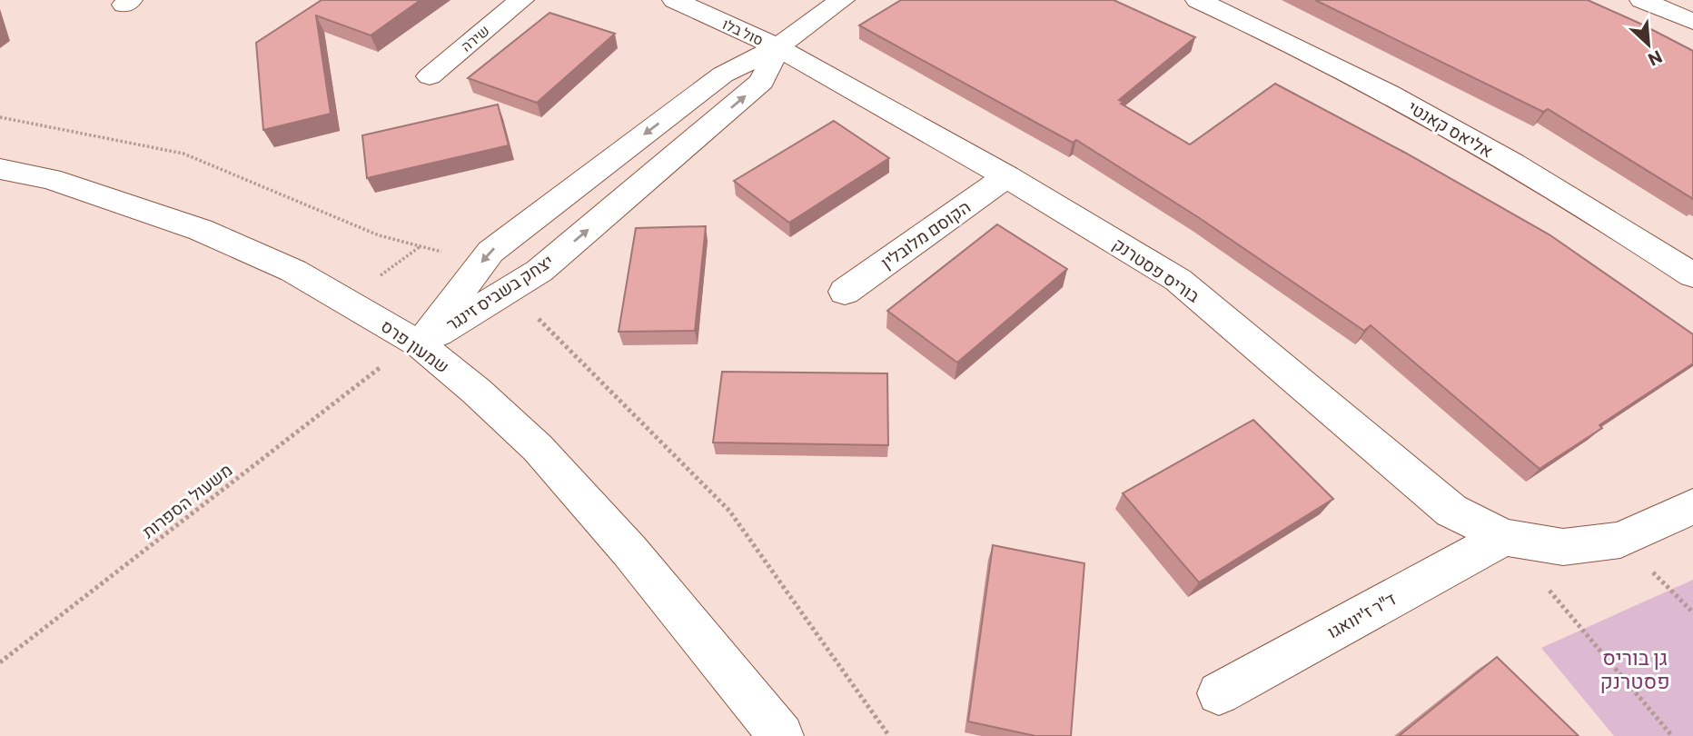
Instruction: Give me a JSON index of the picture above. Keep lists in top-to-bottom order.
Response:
{
  "streets": {
    "street": [
      "סול בלו",
      "שירה",
      "אליאס קאנטי",
      "הקוסם מלובלין",
      "בוריס פסטרנק",
      "יצחק בשביס זינגר",
      "שמעון פרס",
      "ד\"ר ז'יוואגו"
    ],
    "path": ["משעול הספרות"]
  },
  "crossings": [
    ["סול בלו", "בוריס פסטרנק"],
    ["סול בלו", "יצחק בשביס זינגר"],
    ["הקוסם מלובלין", "בוריס פסטרנק"],
    ["בוריס פסטרנק", "יצחק בשביס זינגר"],
    ["בוריס פסטרנק", "ד\"ר ז'יוואגו"],
    ["יצחק בשביס זינגר", "שמעון פרס"],
    ["יצחק בשביס זינגר", "משעול הספרות"],
    ["שמעון פרס", "משעול הספרות"]
  ],
  "parks": ["גן בוריס פסטרנק"],
  "north": "bottom right"
}
